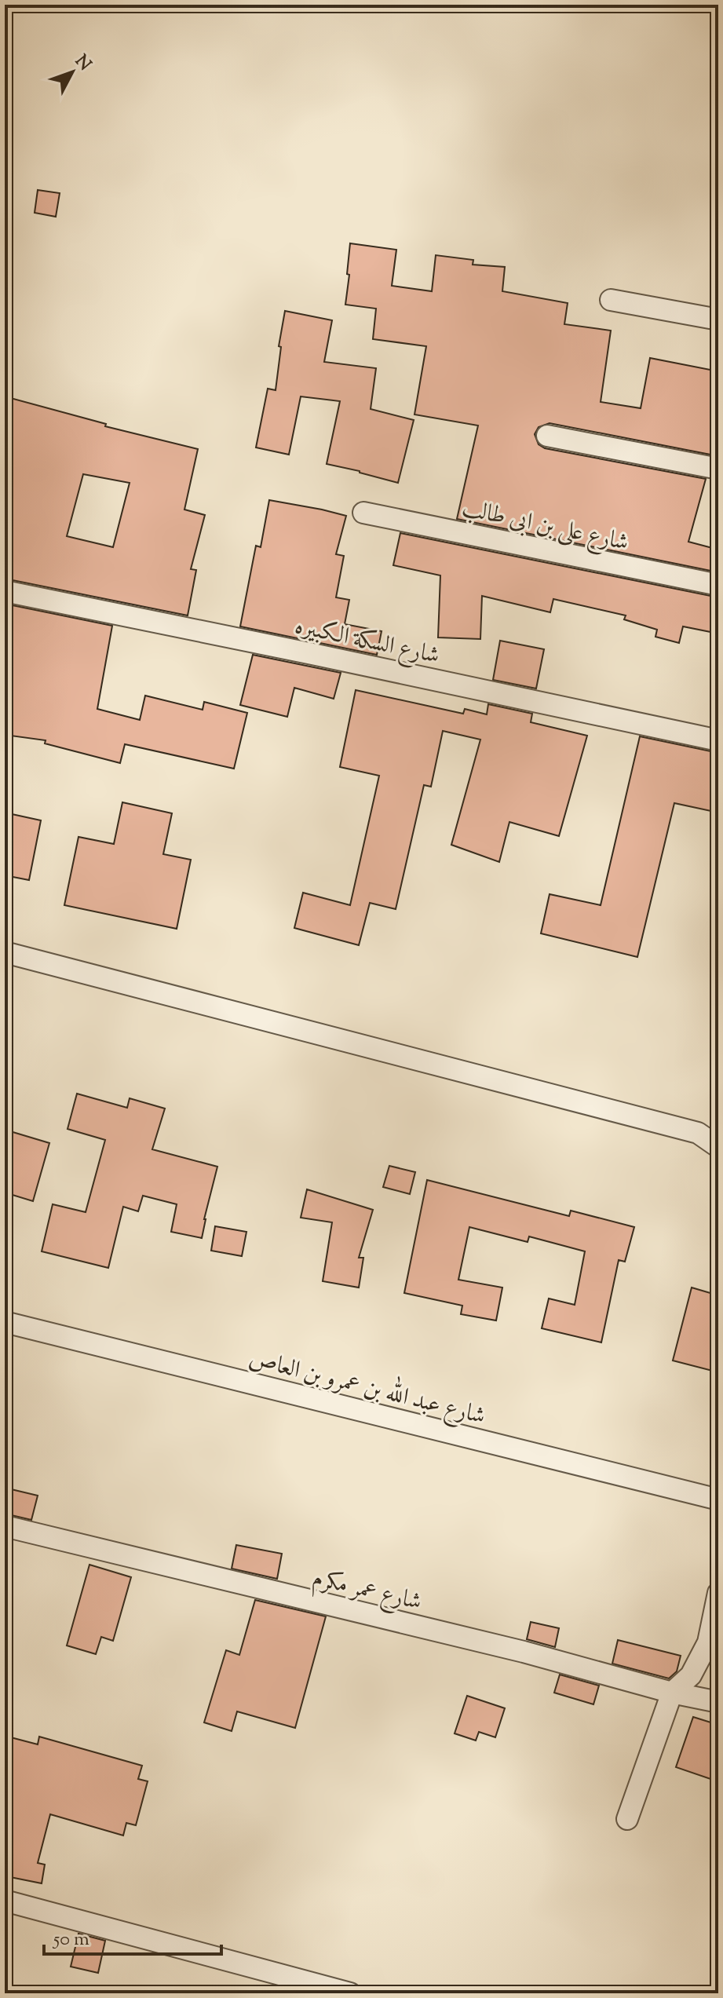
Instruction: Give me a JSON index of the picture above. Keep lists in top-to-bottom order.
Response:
{
  "streets": {
    "street": [
      "شارع على بن ابى طالب",
      "شارع السكة الكبيره",
      "شارع عبد الله بن عمرو بن العاص",
      "شارع عمر مكرم"
    ]
  },
  "scale_bar": "50 m",
  "north": "top right"
}
